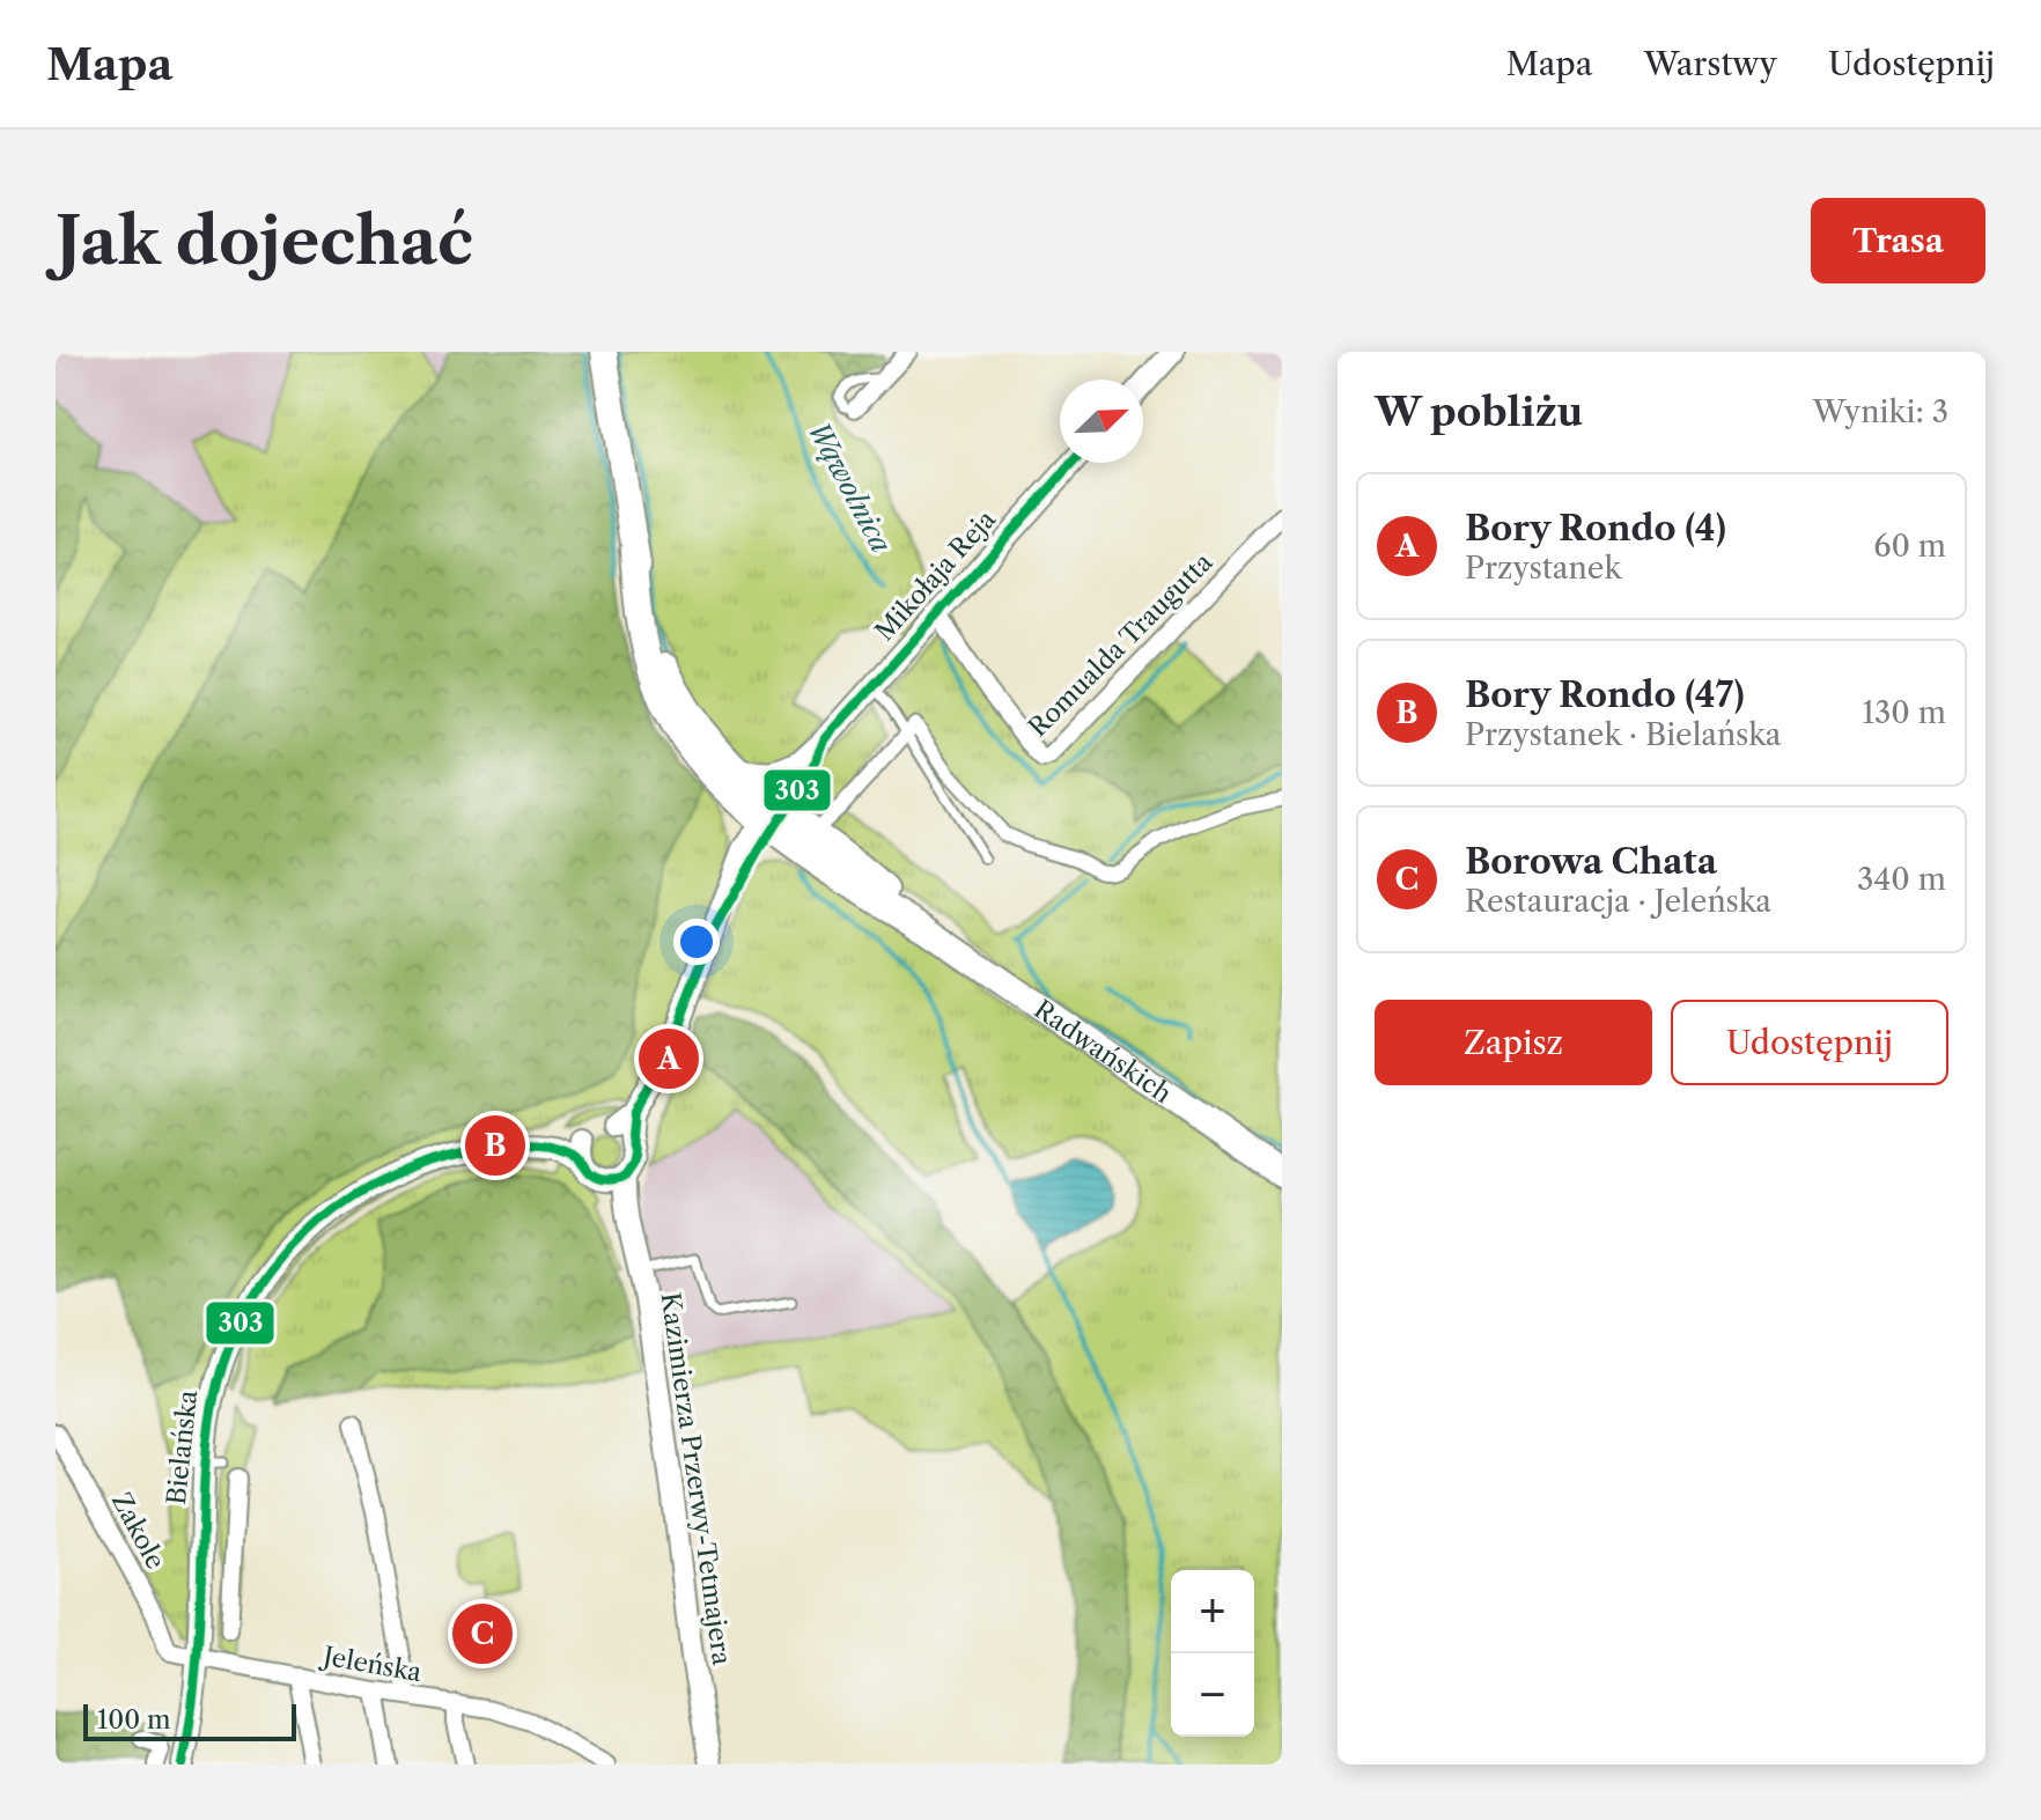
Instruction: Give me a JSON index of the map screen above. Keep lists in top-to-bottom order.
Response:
{
  "streets": {
    "main road": ["Radwańskich"],
    "street": [
      "Mikołaja Reja",
      "Romualda Traugutta",
      "Bielańska",
      "Kazimierza Przerwy-Tetmajera",
      "Zakole",
      "Jeleńska"
    ]
  },
  "crossings": [
    ["Mikołaja Reja", "Romualda Traugutta"],
    ["Mikołaja Reja", "Radwańskich"],
    ["Mikołaja Reja", "Bielańska"],
    ["Mikołaja Reja", "Kazimierza Przerwy-Tetmajera"],
    ["Bielańska", "Kazimierza Przerwy-Tetmajera"],
    ["Bielańska", "Jeleńska"],
    ["Zakole", "Jeleńska"]
  ],
  "water": ["Wąwolnica"],
  "lines": ["transit line 303"],
  "scale_bar": "100 m",
  "north": "top right",
  "page": {
    "header": "Mapa",
    "nav": ["Mapa", "Warstwy", "Udostępnij"],
    "buttons": [
      "Trasa",
      ["Zapisz", "Udostępnij"]
    ],
    "title": "Jak dojechać",
    "heading": ["W pobliżu", "Wyniki: 3"],
    "list": [
      {
        "mark": "A",
        "name": "Bory Rondo (4)",
        "note": "Przystanek",
        "value": "60 m"
      },
      {
        "mark": "B",
        "name": "Bory Rondo (47)",
        "note": "Przystanek · Bielańska",
        "value": "130 m"
      },
      {
        "mark": "C",
        "name": "Borowa Chata",
        "note": "Restauracja · Jeleńska",
        "value": "340 m"
      }
    ],
    "pins": ["A", "B", "C"],
    "map_buttons": ["+", "−"],
    "scale": "100 m"
  }
}
